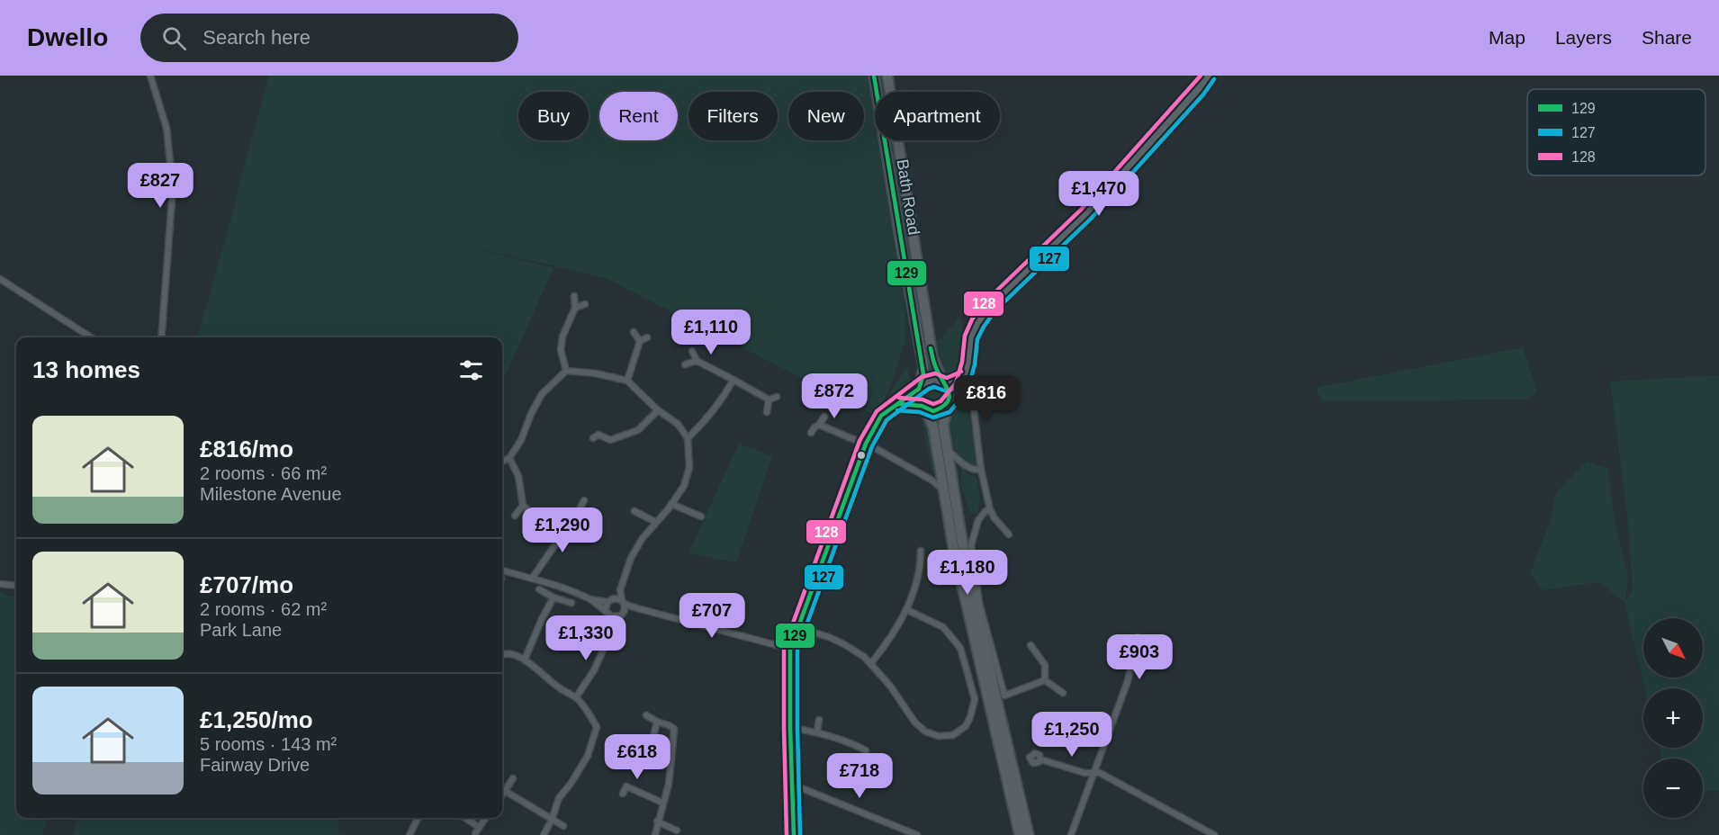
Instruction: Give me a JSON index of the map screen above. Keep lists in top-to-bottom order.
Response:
{
  "streets": {
    "main road": ["Bath Road"]
  },
  "lines": ["transit line 129", "transit line 128", "transit line 127"],
  "legend": ["129", "127", "128"],
  "north": "bottom right",
  "page": {
    "header": "Dwello",
    "search": "Search here",
    "nav": ["Map", "Layers", "Share"],
    "chip": [
      "Buy",
      "Rent",
      "Filters",
      "New",
      "Apartment"
    ],
    "price": [
      "£827",
      "£1,470",
      "£1,110",
      "£872",
      "£816",
      "£1,290",
      "£1,180",
      "£707",
      "£1,330",
      "£903",
      "£1,250",
      "£618",
      "£718"
    ],
    "heading": "13 homes",
    "list": [
      {
        "name": "£816/mo",
        "note": "2 rooms · 66 m² · Milestone Avenue"
      },
      {
        "name": "£707/mo",
        "note": "2 rooms · 62 m² · Park Lane"
      },
      {
        "name": "£1,250/mo",
        "note": "5 rooms · 143 m² · Fairway Drive"
      }
    ],
    "map_buttons": ["+", "−"]
  }
}
